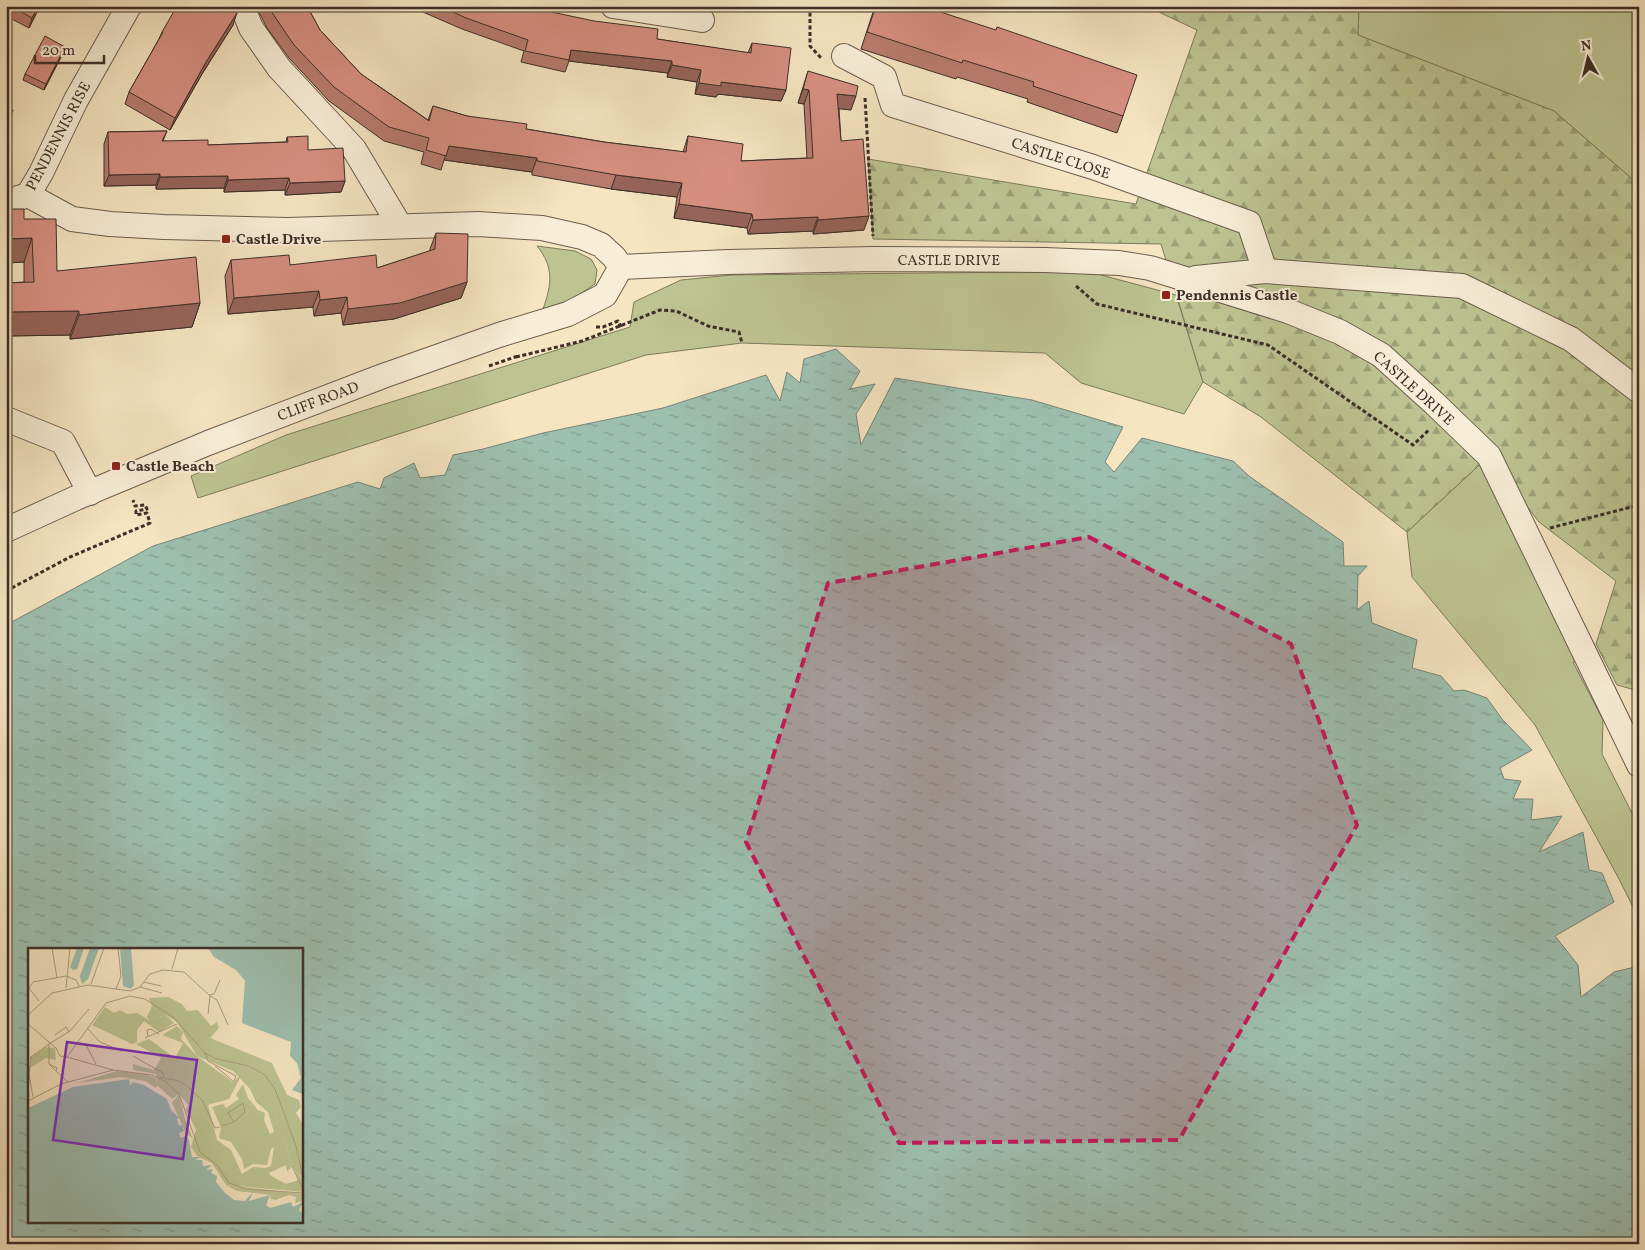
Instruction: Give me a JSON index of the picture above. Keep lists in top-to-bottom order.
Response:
{
  "streets": {
    "street": [
      "PENDENNIS RISE",
      "CASTLE CLOSE",
      "CASTLE DRIVE",
      "CLIFF ROAD"
    ]
  },
  "crossings": [
    ["CASTLE DRIVE", "CLIFF ROAD"]
  ],
  "places": {
    "transit": ["Castle Drive", "Pendennis Castle", "Castle Beach"]
  },
  "scale_bar": "20 m",
  "north": "top"
}
